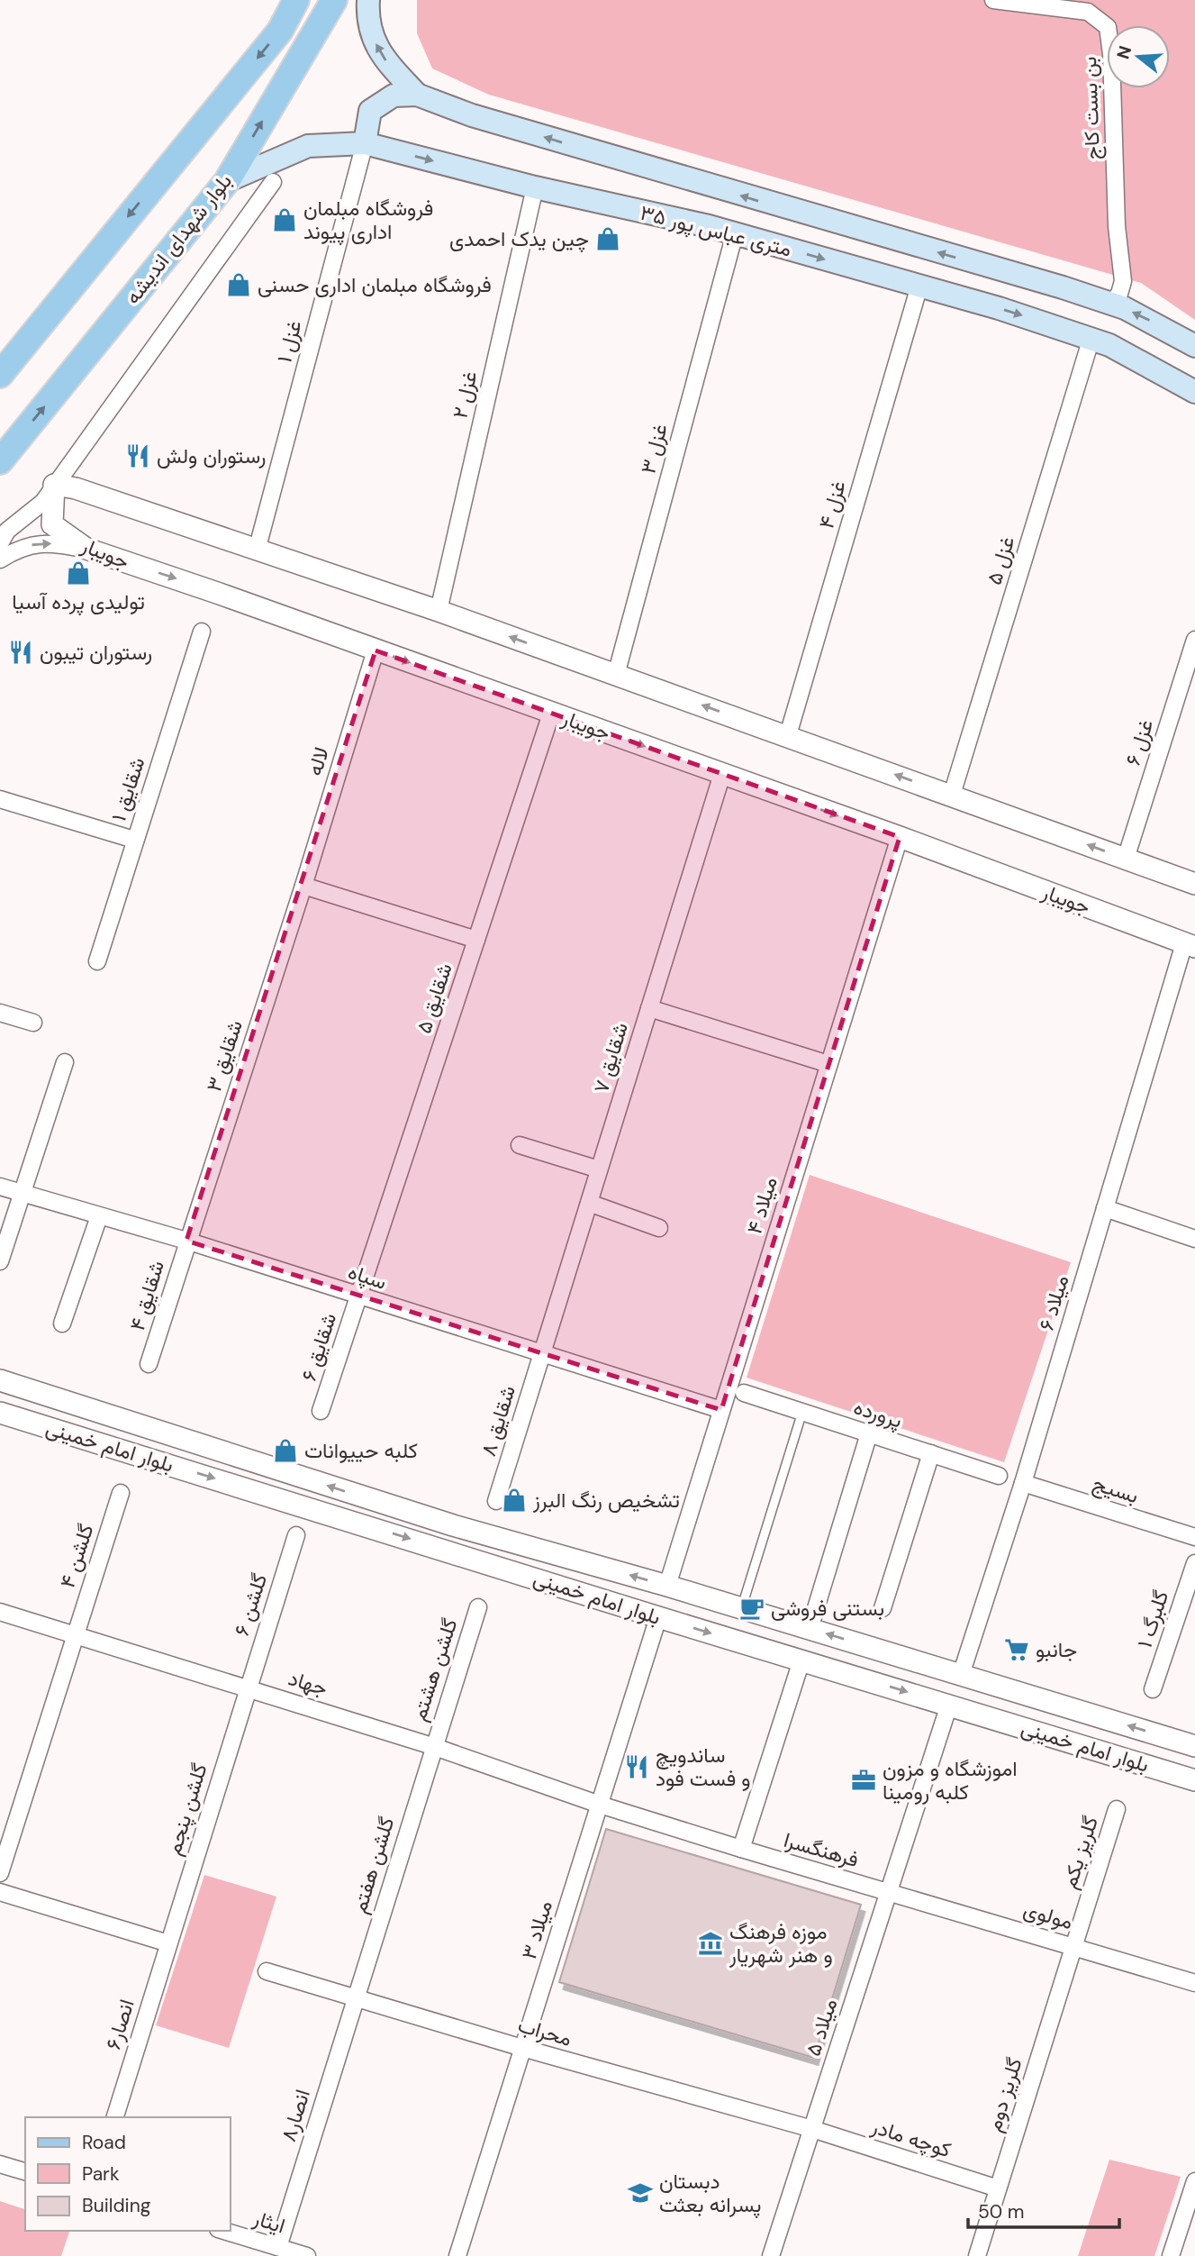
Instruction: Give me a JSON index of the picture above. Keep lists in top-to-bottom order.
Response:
{
  "streets": {
    "main road": ["۳۵ متری عباس پور", "بلوار شهدای اندیشه"],
    "street": [
      "بن بست کاج",
      "غزل ۱",
      "غزل ۲",
      "غزل ۳",
      "غزل ۴",
      "جویبار",
      "غزل ۵",
      "غزل ۶",
      "لاله",
      "شقایق ۱",
      "شقایق ۵",
      "شقایق ۳",
      "شقایق ۷",
      "میلاد ۴",
      "سپاه",
      "شقایق ۴",
      "میلاد ۶",
      "شقایق ۶",
      "پرورده",
      "شقایق ۸",
      "بلوار امام خمینی",
      "بسیج",
      "گلشن ۴",
      "گلشن ۶",
      "گلبرگ ۱",
      "گلشن هشتم",
      "جهاد",
      "گلشن پنجم",
      "فرهنگسرا",
      "گلریز یکم",
      "گلشن هفتم",
      "مولوی",
      "میلاد ۳",
      "انصار۶",
      "میلاد ۵",
      "محراب",
      "گلریز دوم",
      "انصار۸",
      "کوچه مادر",
      "ایثار"
    ]
  },
  "crossings": [
    ["بن بست کاج", "۳۵ متری عباس پور"],
    ["۳۵ متری عباس پور", "بلوار شهدای اندیشه"],
    ["۳۵ متری عباس پور", "غزل ۱"],
    ["۳۵ متری عباس پور", "غزل ۲"],
    ["۳۵ متری عباس پور", "غزل ۳"],
    ["۳۵ متری عباس پور", "غزل ۴"],
    ["۳۵ متری عباس پور", "غزل ۵"],
    ["جویبار", "لاله"],
    ["جویبار", "شقایق ۵"],
    ["جویبار", "شقایق ۷"],
    ["جویبار", "میلاد ۴"],
    ["جویبار", "میلاد ۶"],
    ["لاله", "شقایق ۳"],
    ["شقایق ۵", "سپاه"],
    ["شقایق ۵", "شقایق ۶"],
    ["شقایق ۳", "سپاه"],
    ["شقایق ۳", "شقایق ۴"],
    ["شقایق ۷", "سپاه"],
    ["شقایق ۷", "شقایق ۸"],
    ["میلاد ۴", "سپاه"],
    ["میلاد ۴", "بلوار امام خمینی"],
    ["سپاه", "شقایق ۴"],
    ["سپاه", "شقایق ۶"],
    ["سپاه", "شقایق ۸"],
    ["میلاد ۶", "بلوار امام خمینی"],
    ["میلاد ۶", "بسیج"],
    ["بلوار امام خمینی", "میلاد ۳"],
    ["بلوار امام خمینی", "میلاد ۵"],
    ["گلشن ۴", "جهاد"],
    ["گلشن ۶", "جهاد"],
    ["گلشن ۶", "گلشن پنجم"],
    ["گلشن هشتم", "جهاد"],
    ["گلشن هشتم", "گلشن هفتم"],
    ["جهاد", "گلشن پنجم"],
    ["جهاد", "فرهنگسرا"],
    ["جهاد", "گلشن هفتم"],
    ["جهاد", "میلاد ۳"],
    ["گلشن پنجم", "انصار۶"],
    ["فرهنگسرا", "مولوی"],
    ["فرهنگسرا", "میلاد ۳"],
    ["فرهنگسرا", "میلاد ۵"],
    ["گلریز یکم", "مولوی"],
    ["گلریز یکم", "گلریز دوم"],
    ["گلشن هفتم", "محراب"],
    ["گلشن هفتم", "انصار۸"],
    ["مولوی", "میلاد ۵"],
    ["مولوی", "گلریز دوم"],
    ["میلاد ۳", "محراب"],
    ["میلاد ۵", "محراب"],
    ["میلاد ۵", "کوچه مادر"],
    ["محراب", "انصار۸"],
    ["محراب", "کوچه مادر"],
    ["گلریز دوم", "کوچه مادر"],
    ["انصار۸", "ایثار"]
  ],
  "places": {
    "shop": [
      "فروشگاه مبلمان اداری پیوند",
      "چین یدک احمدی",
      "فروشگاه مبلمان اداری حسنی",
      "تولیدی پرده آسیا",
      "کلبه حییوانات",
      "تشخیص رنگ البرز"
    ],
    "restaurant": ["رستوران ولش", "رستوران تیبون", "ساندویچ و فست فود"],
    "cafe": ["بستنی فروشی"],
    "supermarket": ["جانبو"],
    "office": ["اموزشگاه و مزون کلبه رومینا"],
    "museum": ["موزه فرهنگ و هنر شهریار"],
    "school or university": ["دبستان پسرانه بعثت"]
  },
  "legend": ["Road", "Park", "Building"],
  "scale_bar": "50 m",
  "north": "left"
}
